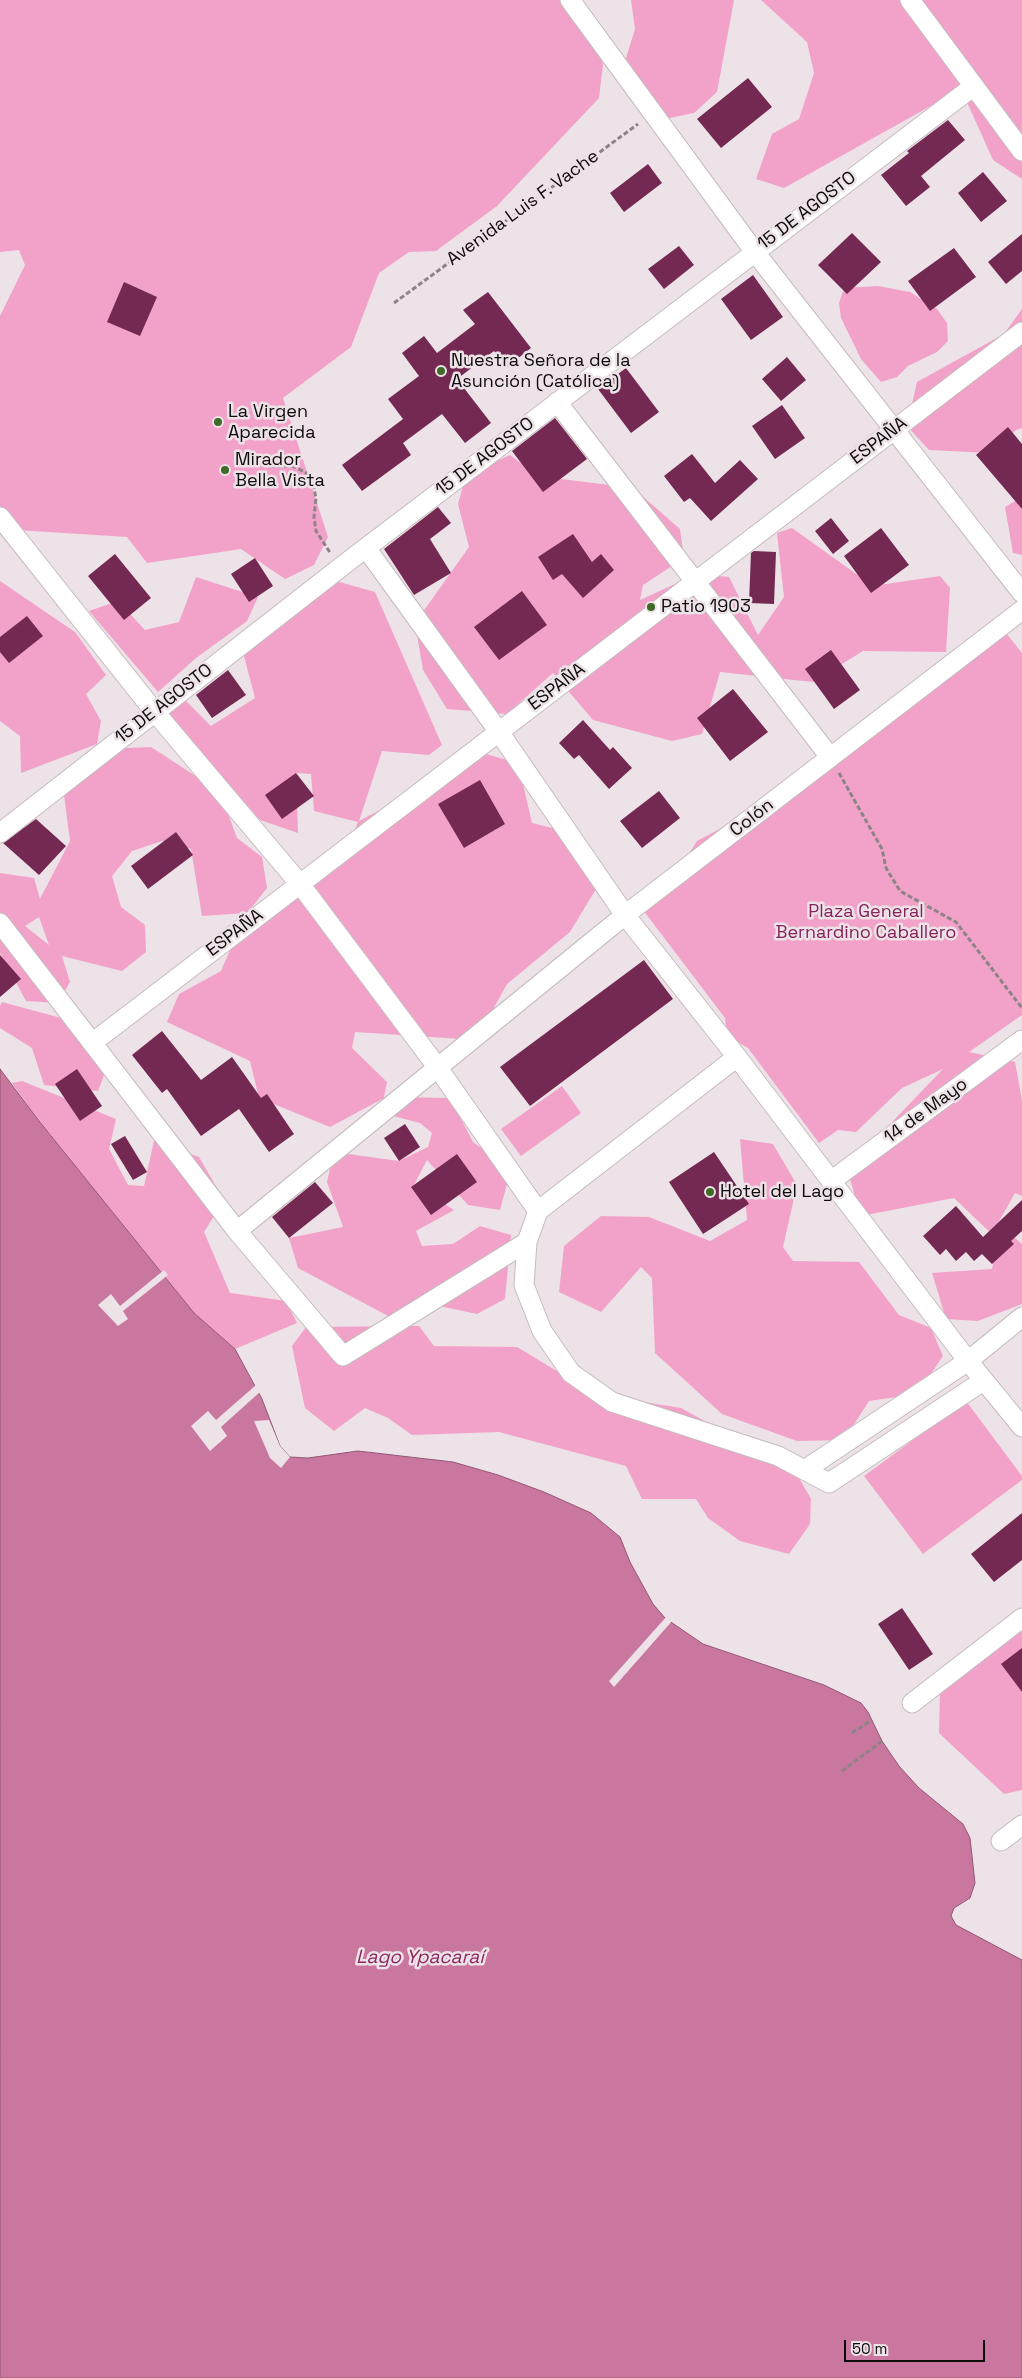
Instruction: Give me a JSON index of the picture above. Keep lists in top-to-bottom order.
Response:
{
  "streets": {
    "street": [
      "15 DE AGOSTO",
      "ESPAÑA",
      "Colón",
      "14 de Mayo"
    ],
    "path": ["Avenida Luis F. Vache"]
  },
  "water": ["Lago Ypacaraí"],
  "parks": ["Plaza General Bernardino Caballero"],
  "places": [
    "Nuestra Señora de la Asunción (Católica)",
    "La Virgen Aparecida",
    "Mirador Bella Vista",
    "Patio 1903",
    "Hotel del Lago"
  ],
  "scale_bar": "50 m"
}
